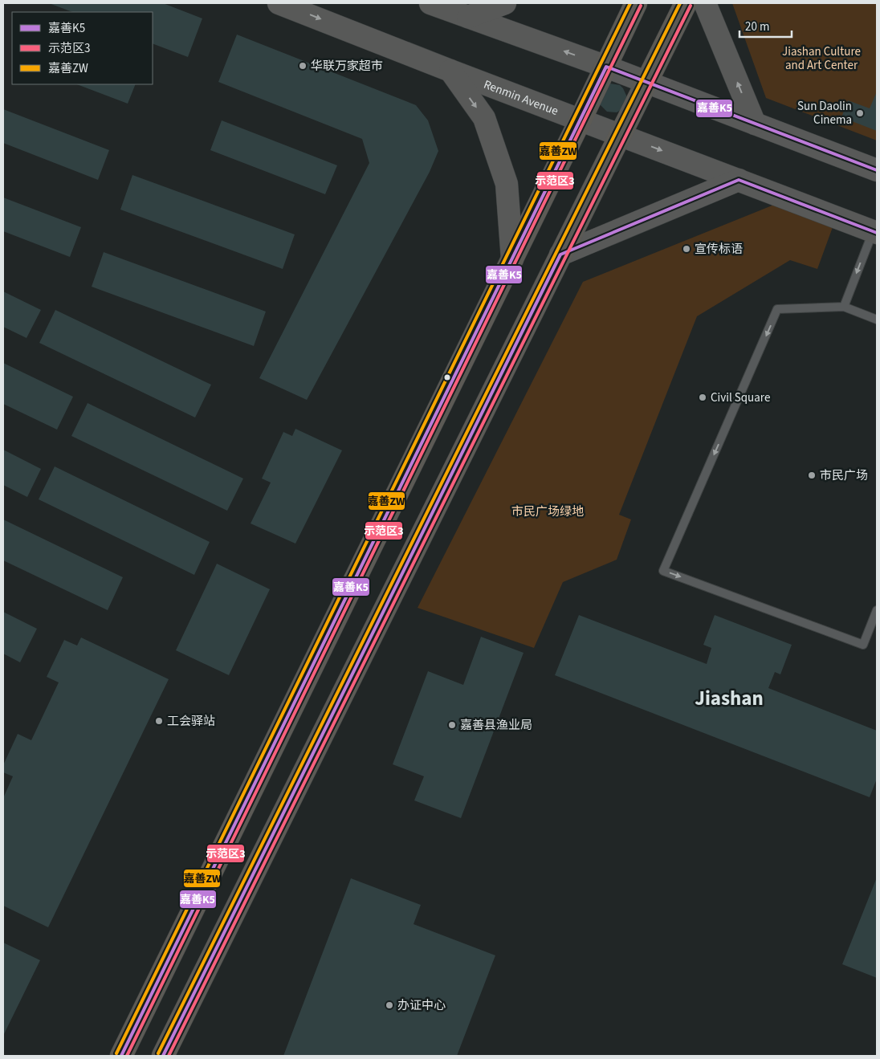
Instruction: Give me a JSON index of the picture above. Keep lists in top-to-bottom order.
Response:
{
  "streets": {
    "main road": ["Renmin Avenue"]
  },
  "districts": ["Jiashan"],
  "parks": ["Jiashan Culture and Art Center", "市民广场绿地"],
  "places": [
    "华联万家超市",
    "Sun Daolin Cinema",
    "宣传标语",
    "Civil Square",
    "市民广场",
    "工会驿站",
    "嘉善县渔业局",
    "办证中心"
  ],
  "lines": ["transit line 嘉善ZW", "transit line 示范区3", "transit line 嘉善K5"],
  "legend": ["嘉善K5", "示范区3", "嘉善ZW"],
  "scale_bar": "20 m"
}
